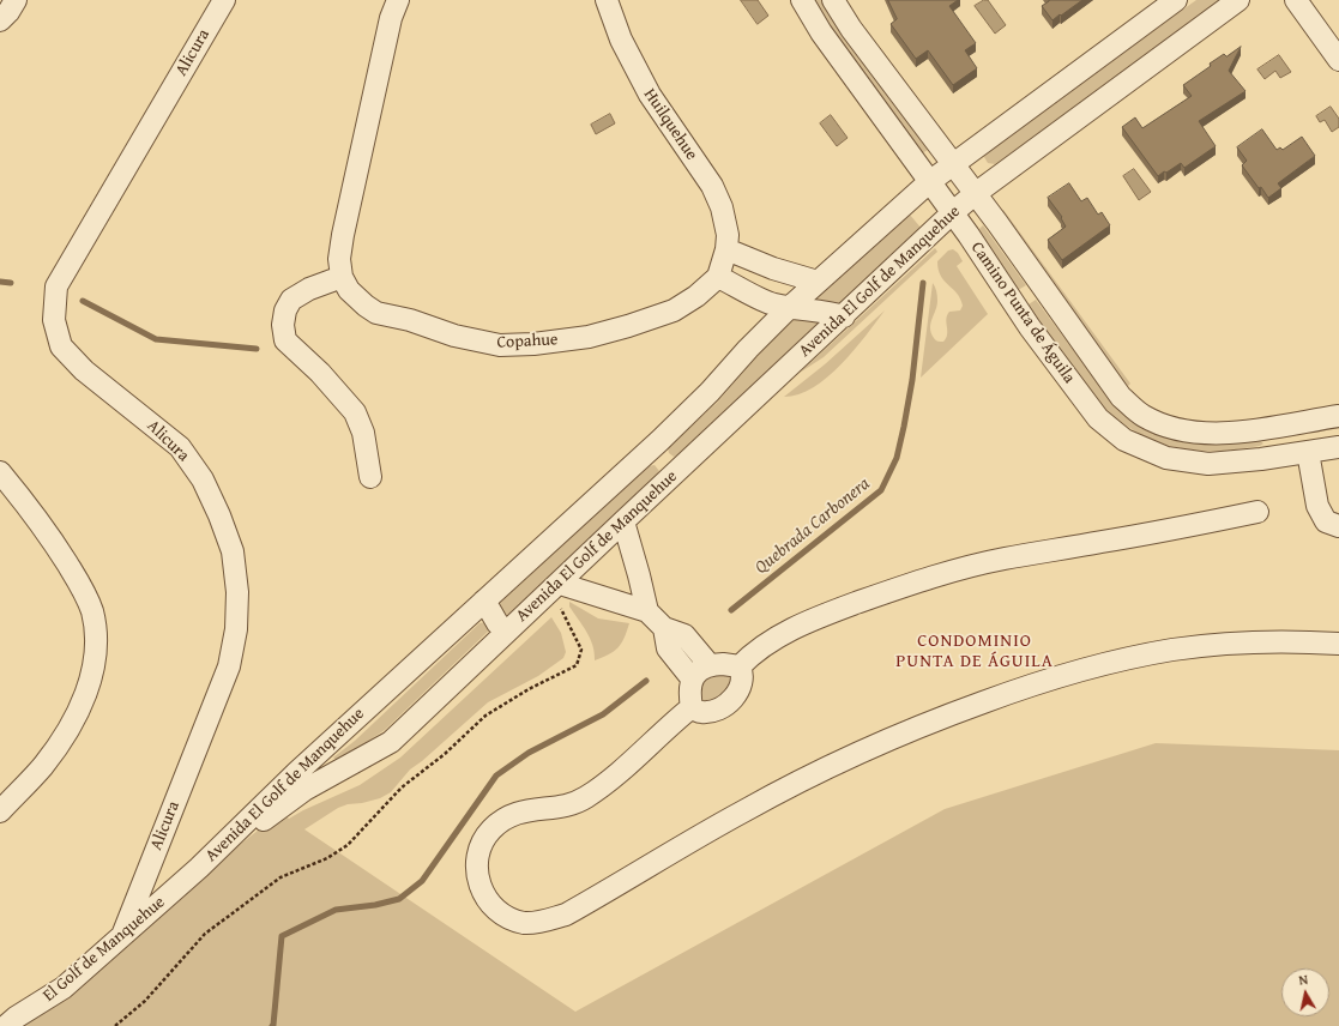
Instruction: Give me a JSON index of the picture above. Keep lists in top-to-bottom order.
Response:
{
  "streets": {
    "street": [
      "Alicura",
      "Huilquehue",
      "Avenida El Golf de Manquehue",
      "Camino Punta de Águila",
      "Copahue",
      "El Golf de Manquehue"
    ]
  },
  "crossings": [
    ["Alicura", "El Golf de Manquehue"],
    ["Huilquehue", "Copahue"],
    ["Avenida El Golf de Manquehue", "Camino Punta de Águila"],
    ["Avenida El Golf de Manquehue", "El Golf de Manquehue"]
  ],
  "districts": ["CONDOMINIO PUNTA DE ÁGUILA"],
  "water": ["Quebrada Carbonera"],
  "north": "top"
}
